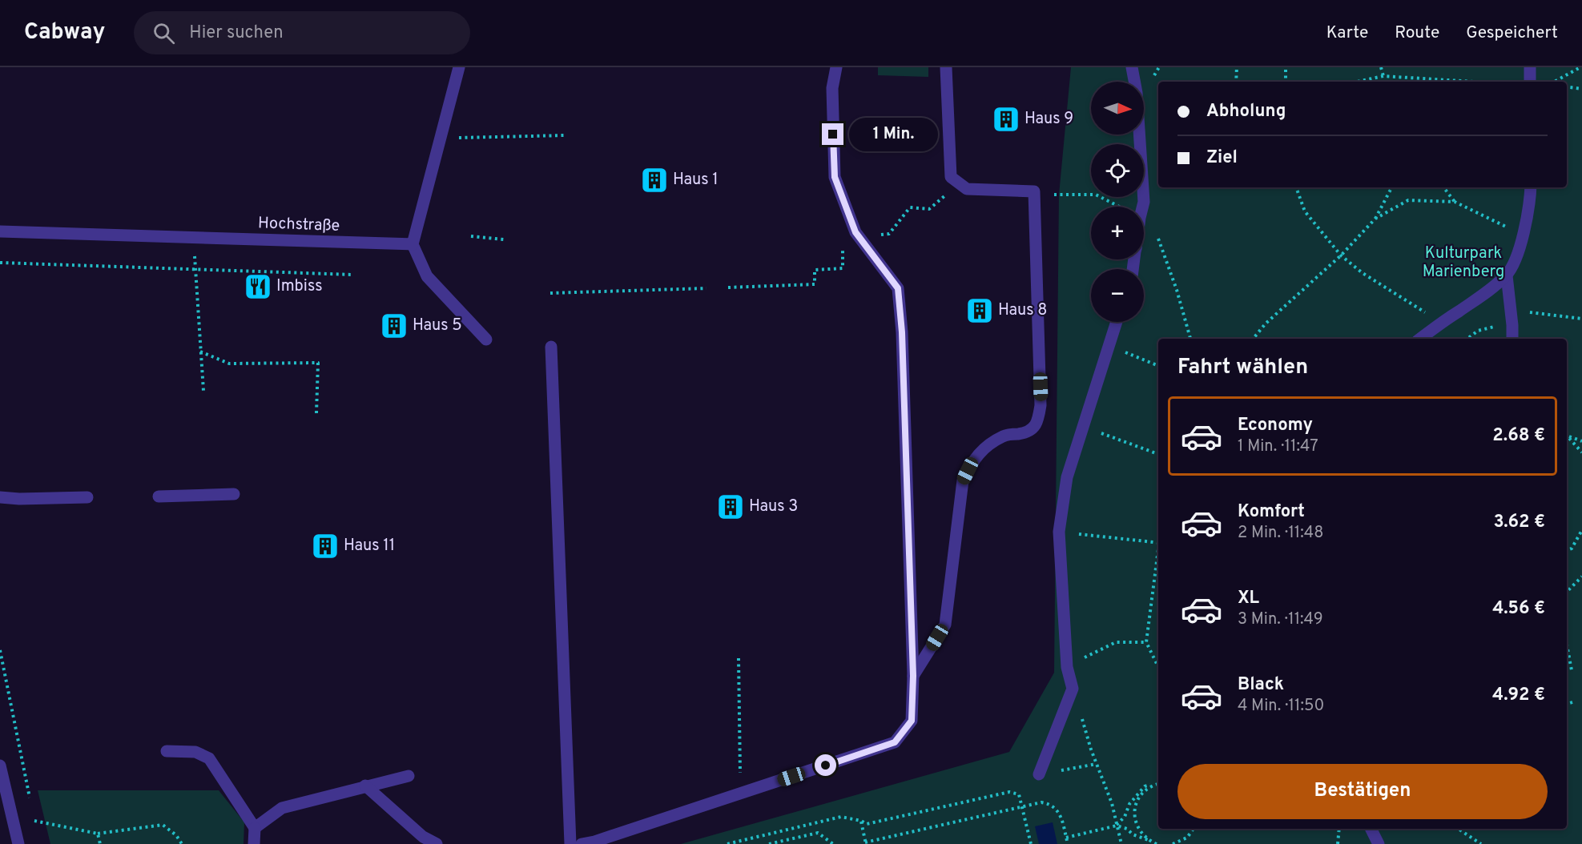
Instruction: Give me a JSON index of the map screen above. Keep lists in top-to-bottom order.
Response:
{
  "streets": {
    "street": ["Hochstraße"]
  },
  "parks": ["Kulturpark Marienberg"],
  "places": {
    "building": [
      "Haus 9",
      "Haus 1",
      "Haus 8",
      "Haus 5",
      "Haus 3",
      "Haus 11"
    ],
    "restaurant": ["Imbiss"]
  },
  "north": "right",
  "page": {
    "header": "Cabway",
    "search": "Hier suchen",
    "nav": ["Karte", "Route", "Gespeichert"],
    "map_buttons": ["+", "−"],
    "banner": ["Abholung", "Ziel"],
    "bubble": "1 Min.",
    "heading": "Fahrt wählen",
    "list": [
      {
        "name": "Economy",
        "note": "1 Min. · 11:47",
        "value": "2.68 €"
      },
      {
        "name": "Komfort",
        "note": "2 Min. · 11:48",
        "value": "3.62 €"
      },
      {
        "name": "XL",
        "note": "3 Min. · 11:49",
        "value": "4.56 €"
      },
      {
        "name": "Black",
        "note": "4 Min. · 11:50",
        "value": "4.92 €"
      }
    ],
    "buttons": "Bestätigen"
  }
}
